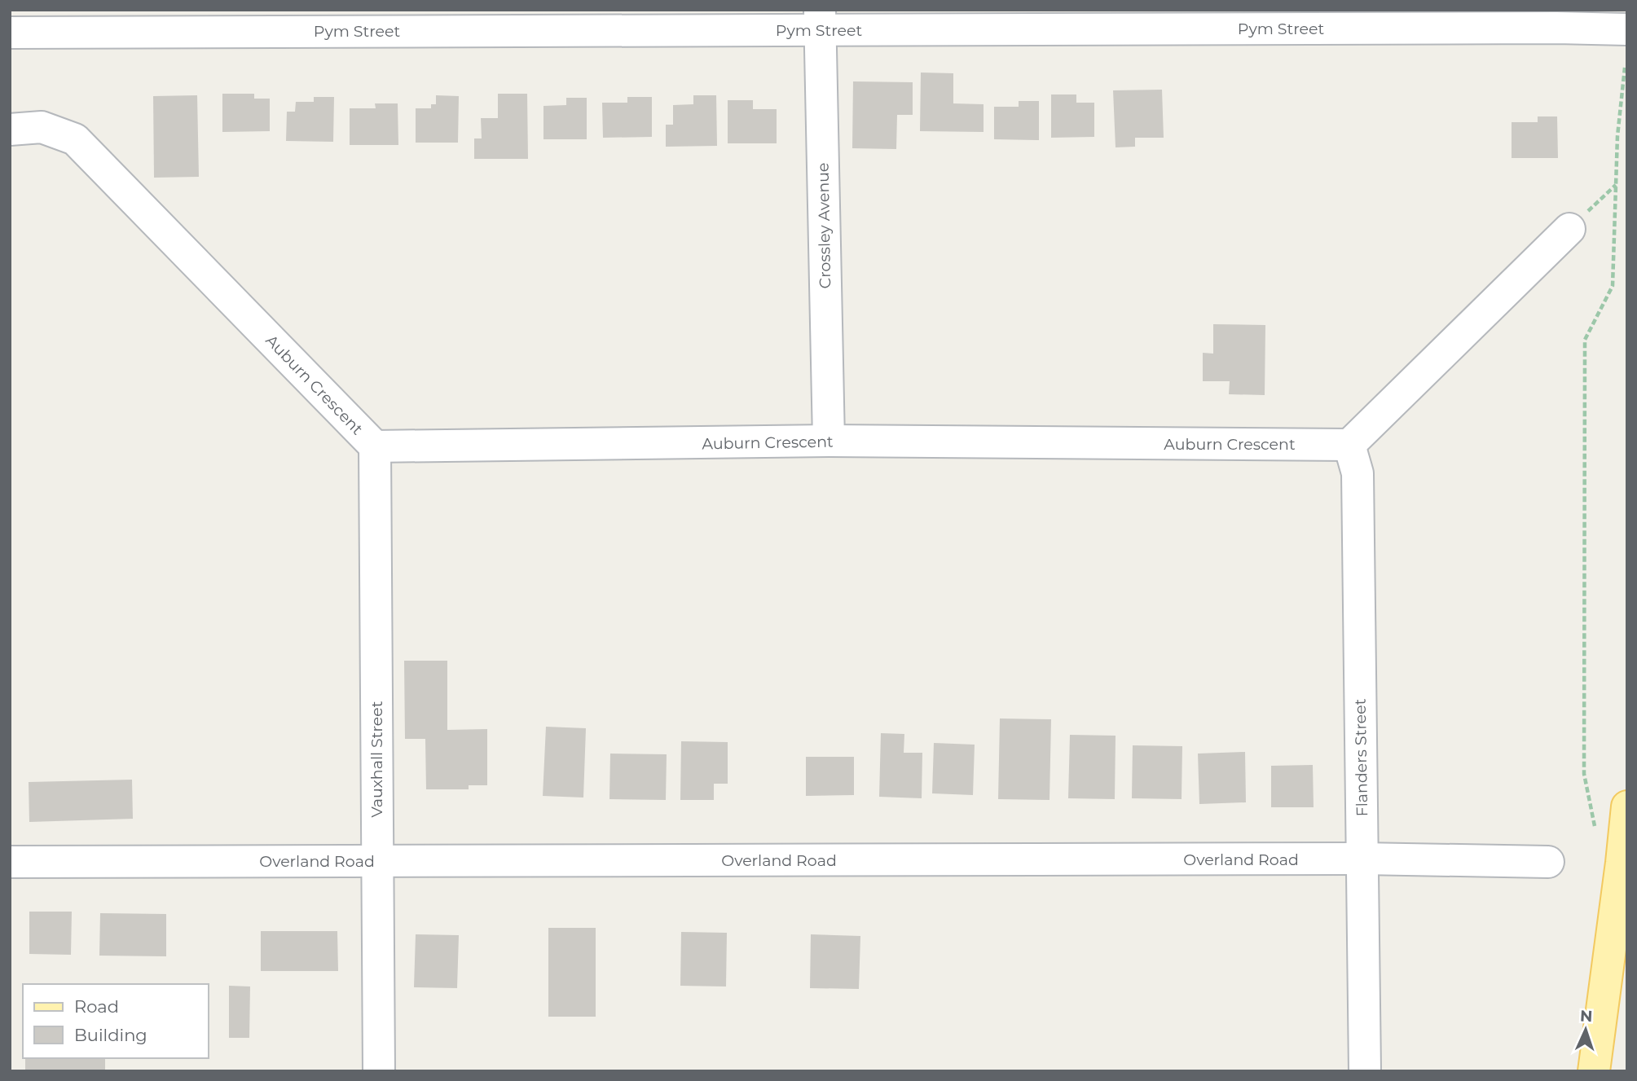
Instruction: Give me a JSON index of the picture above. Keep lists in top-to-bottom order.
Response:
{
  "streets": {
    "street": [
      "Pym Street",
      "Crossley Avenue",
      "Auburn Crescent",
      "Flanders Street",
      "Vauxhall Street",
      "Overland Road"
    ]
  },
  "crossings": [
    ["Pym Street", "Crossley Avenue"],
    ["Crossley Avenue", "Auburn Crescent"],
    ["Auburn Crescent", "Flanders Street"],
    ["Auburn Crescent", "Vauxhall Street"],
    ["Flanders Street", "Overland Road"],
    ["Vauxhall Street", "Overland Road"]
  ],
  "legend": ["Road", "Building"],
  "north": "top"
}
